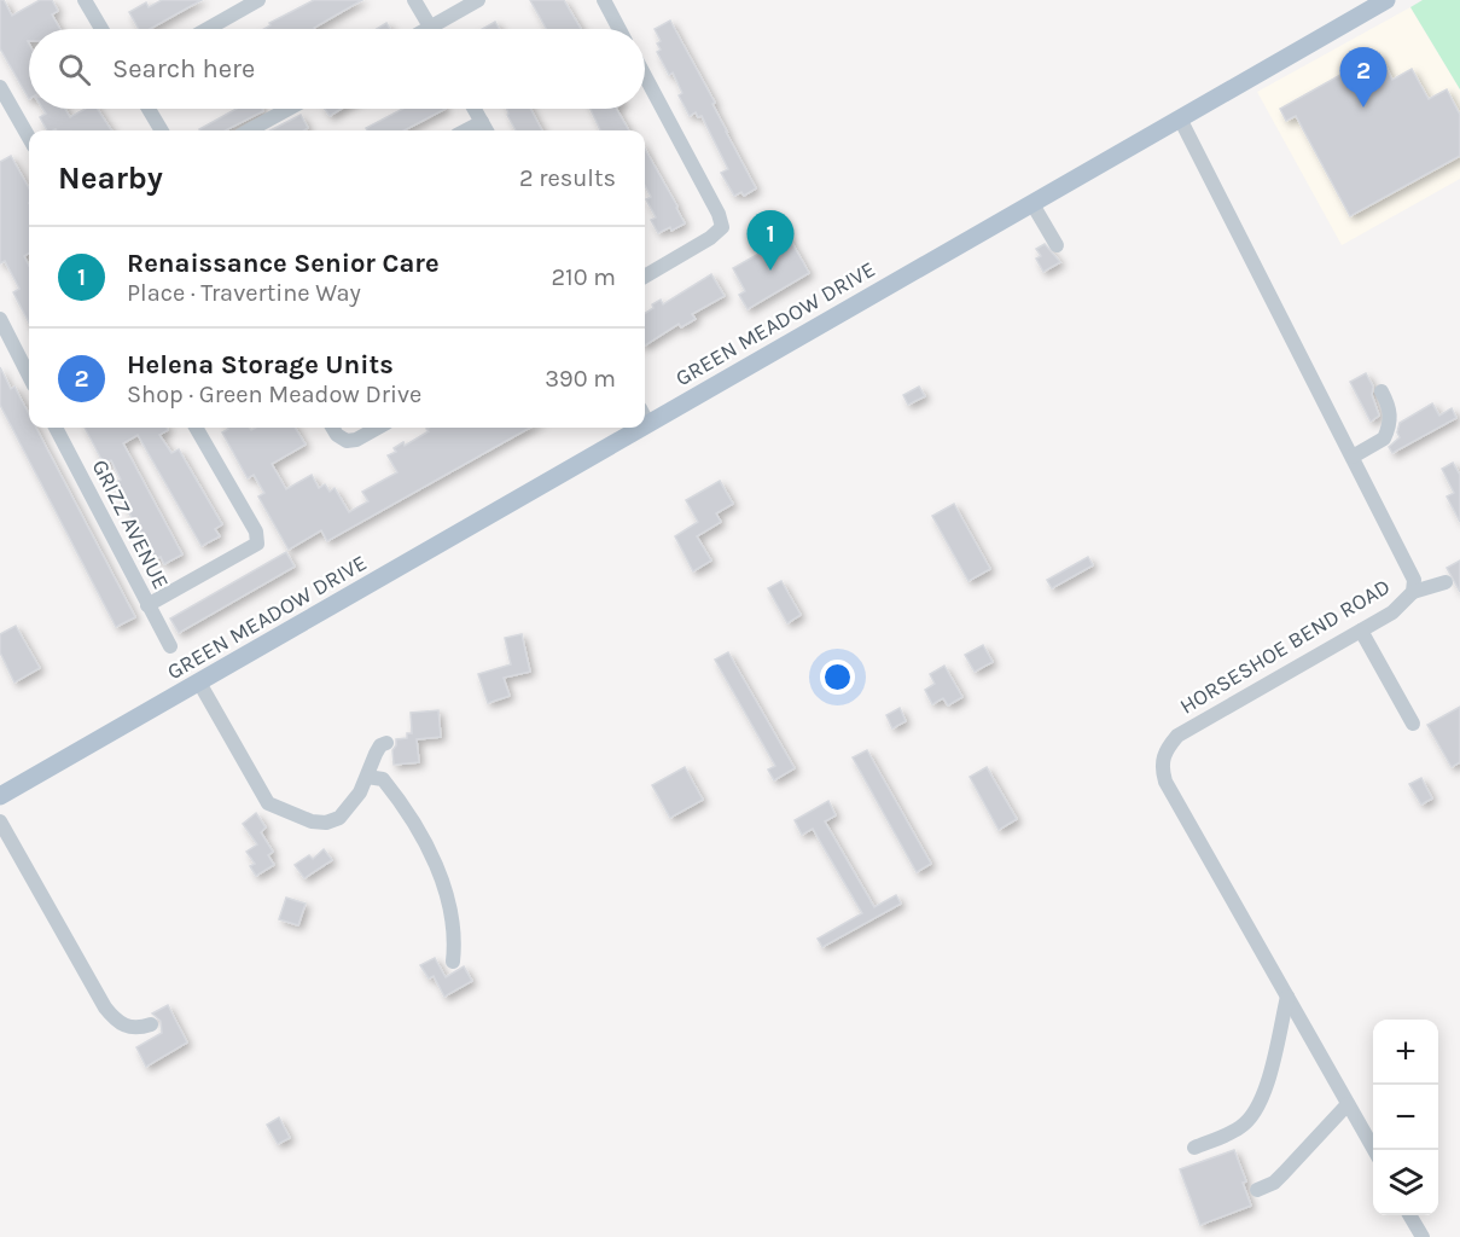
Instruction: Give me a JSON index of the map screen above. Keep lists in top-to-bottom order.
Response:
{
  "streets": {
    "main road": ["GREEN MEADOW DRIVE"],
    "street": ["GRIZZ AVENUE", "HORSESHOE BEND ROAD"]
  },
  "crossings": [
    ["GREEN MEADOW DRIVE", "HORSESHOE BEND ROAD"]
  ],
  "page": {
    "search": "Search here",
    "pins": ["2", "1"],
    "heading": ["Nearby", "2 results"],
    "list": [
      {
        "mark": "1",
        "name": "Renaissance Senior Care",
        "note": "Place · Travertine Way",
        "value": "210 m"
      },
      {
        "mark": "2",
        "name": "Helena Storage Units",
        "note": "Shop · Green Meadow Drive",
        "value": "390 m"
      }
    ],
    "map_buttons": ["+", "−"]
  }
}
